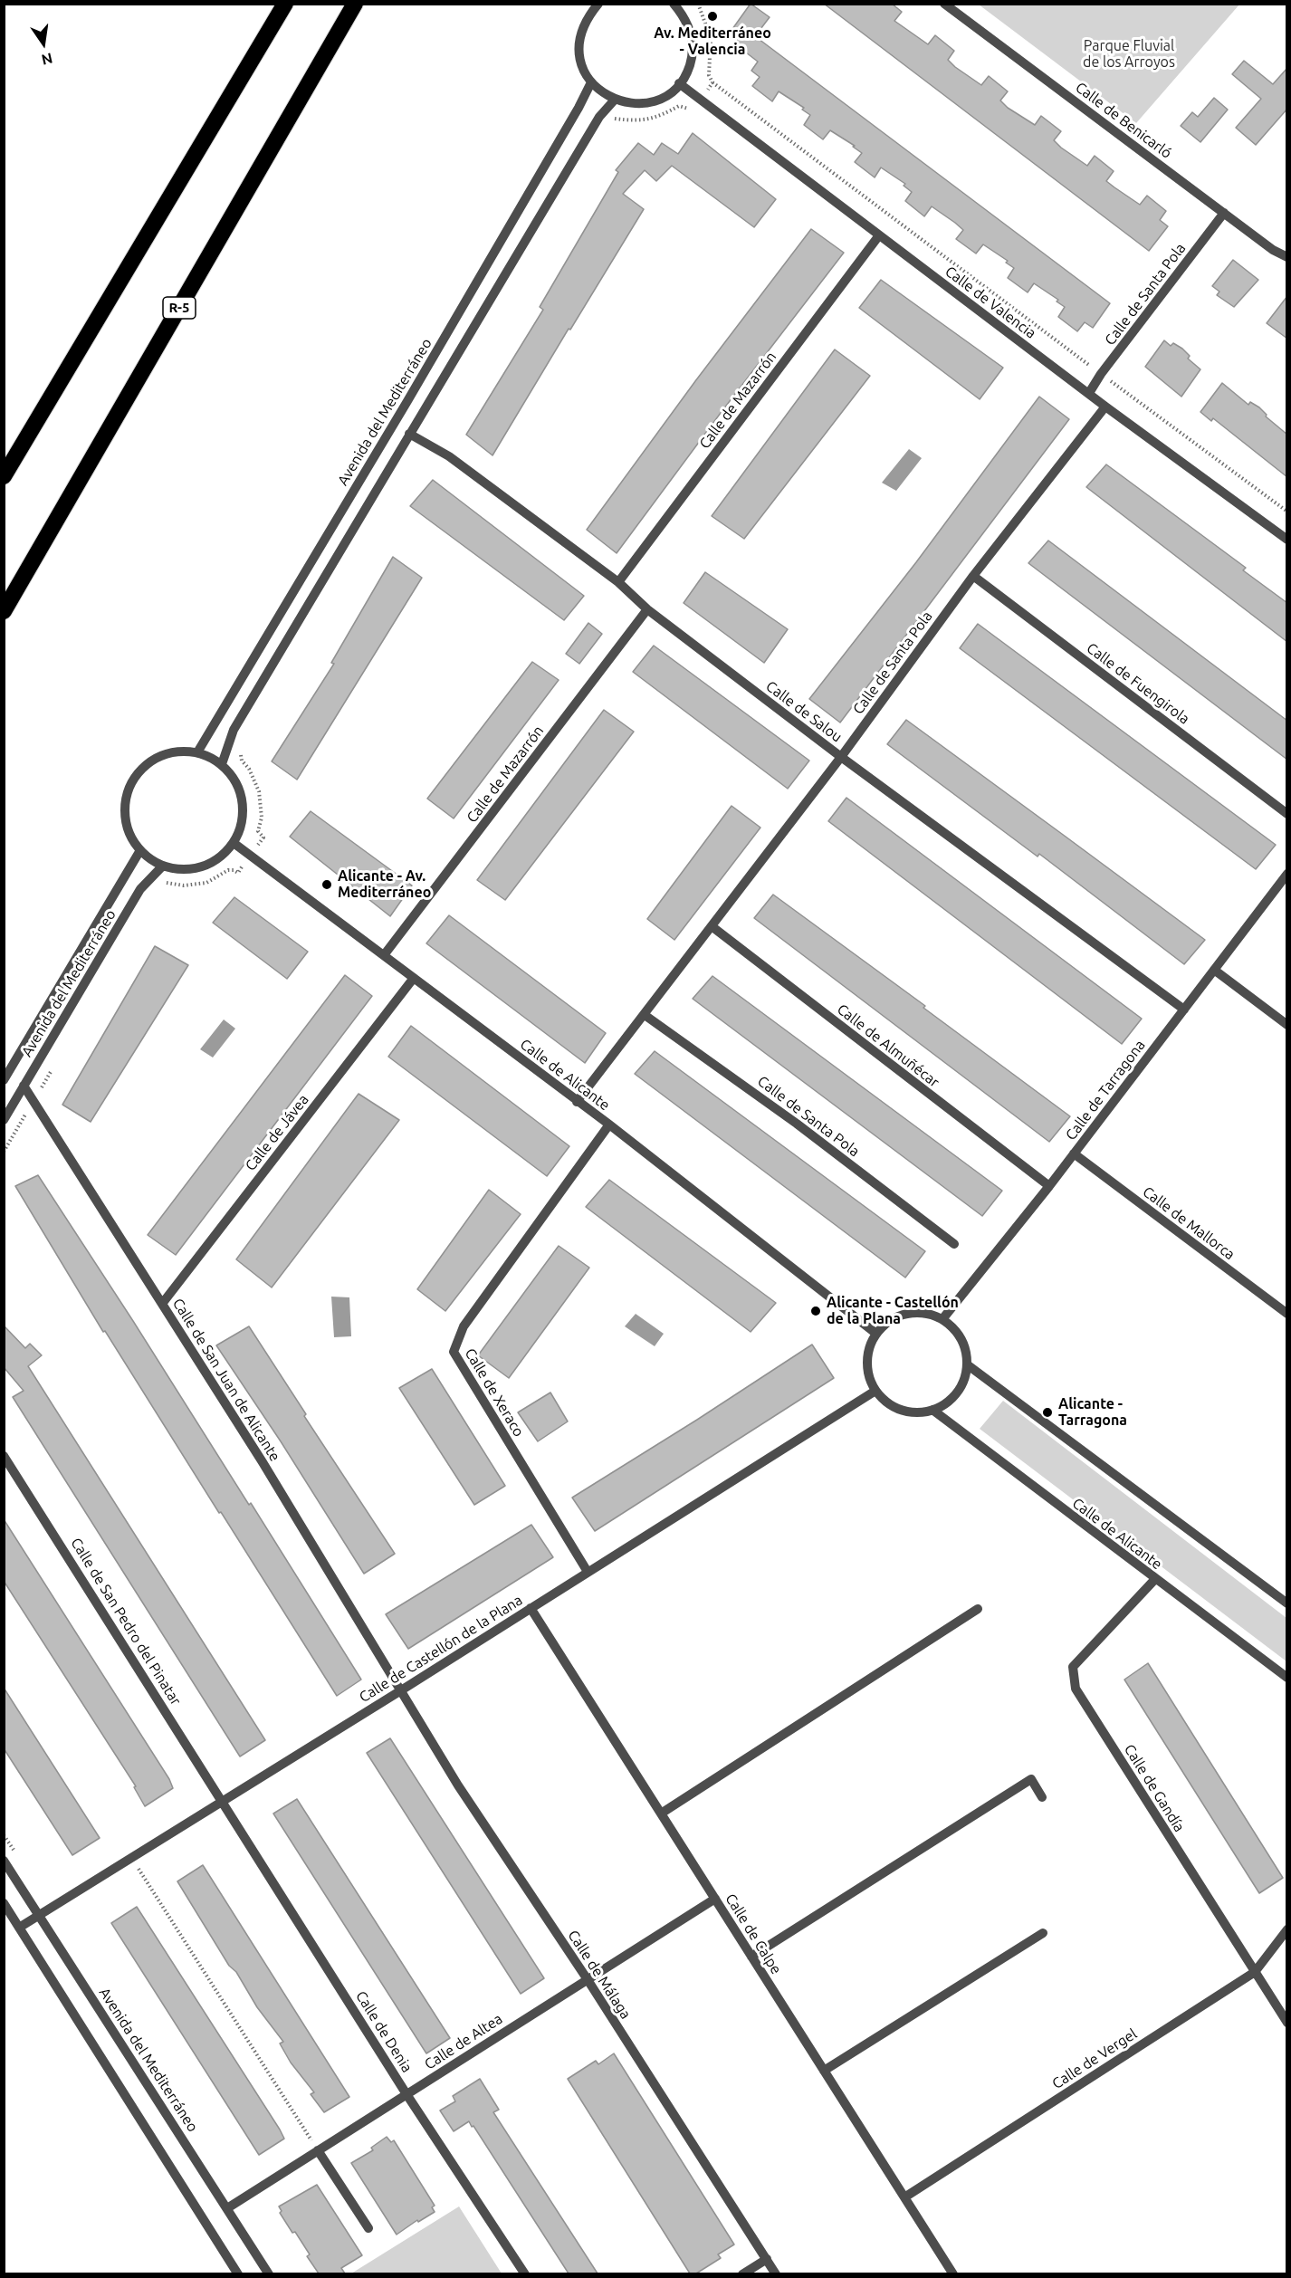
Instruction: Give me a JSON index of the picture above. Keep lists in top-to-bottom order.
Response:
{
  "streets": {
    "highway": ["R-5"],
    "street": [
      "Calle de Benicarló",
      "Calle de Santa Pola",
      "Calle de Valencia",
      "Calle de Mazarrón",
      "Avenida del Mediterráneo",
      "Calle de Fuengirola",
      "Calle de Salou",
      "Calle de Almuñécar",
      "Calle de Alicante",
      "Calle de Tarragona",
      "Calle de Jávea",
      "Calle de Mallorca",
      "Calle de San Juan de Alicante",
      "Calle de Xeraco",
      "Calle de San Pedro del Pinatar",
      "Calle de Castellón de la Plana",
      "Calle de Gandía",
      "Calle de Calpe",
      "Calle de Málaga",
      "Calle de Denia",
      "Calle de Altea",
      "Calle de Vergel"
    ]
  },
  "crossings": [
    ["Calle de Benicarló", "Calle de Santa Pola"],
    ["Calle de Santa Pola", "Calle de Valencia"],
    ["Calle de Santa Pola", "Calle de Fuengirola"],
    ["Calle de Santa Pola", "Calle de Salou"],
    ["Calle de Santa Pola", "Calle de Almuñécar"],
    ["Calle de Santa Pola", "Calle de Alicante"],
    ["Calle de Valencia", "Calle de Mazarrón"],
    ["Calle de Mazarrón", "Calle de Salou"],
    ["Calle de Mazarrón", "Calle de Alicante"],
    ["Avenida del Mediterráneo", "Calle de Alicante"],
    ["Avenida del Mediterráneo", "Calle de San Juan de Alicante"],
    ["Avenida del Mediterráneo", "Calle de Castellón de la Plana"],
    ["Avenida del Mediterráneo", "Calle de Altea"],
    ["Calle de Salou", "Calle de Tarragona"],
    ["Calle de Almuñécar", "Calle de Tarragona"],
    ["Calle de Alicante", "Calle de Tarragona"],
    ["Calle de Alicante", "Calle de Jávea"],
    ["Calle de Alicante", "Calle de Xeraco"],
    ["Calle de Alicante", "Calle de Castellón de la Plana"],
    ["Calle de Alicante", "Calle de Gandía"],
    ["Calle de Tarragona", "Calle de Mallorca"],
    ["Calle de Tarragona", "Calle de Castellón de la Plana"],
    ["Calle de Jávea", "Calle de San Juan de Alicante"],
    ["Calle de San Juan de Alicante", "Calle de Castellón de la Plana"],
    ["Calle de San Juan de Alicante", "Calle de Málaga"],
    ["Calle de Xeraco", "Calle de Castellón de la Plana"],
    ["Calle de San Pedro del Pinatar", "Calle de Castellón de la Plana"],
    ["Calle de San Pedro del Pinatar", "Calle de Denia"],
    ["Calle de Castellón de la Plana", "Calle de Calpe"],
    ["Calle de Castellón de la Plana", "Calle de Málaga"],
    ["Calle de Castellón de la Plana", "Calle de Denia"],
    ["Calle de Gandía", "Calle de Vergel"],
    ["Calle de Calpe", "Calle de Altea"],
    ["Calle de Calpe", "Calle de Vergel"],
    ["Calle de Málaga", "Calle de Altea"],
    ["Calle de Denia", "Calle de Altea"]
  ],
  "parks": ["Parque Fluvial de los Arroyos"],
  "places": [
    "Av. Mediterráneo - Valencia",
    "Alicante - Av. Mediterráneo",
    "Alicante - Castellón de la Plana",
    "Alicante - Tarragona"
  ],
  "north": "bottom"
}
